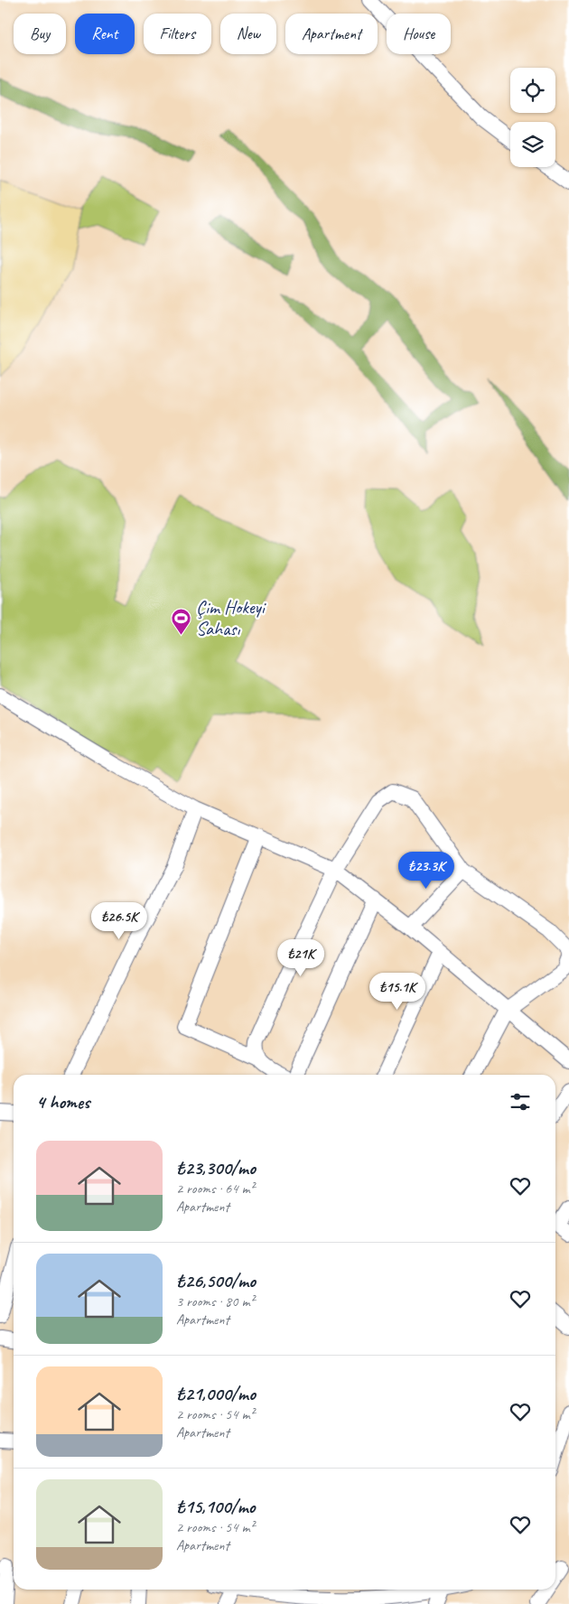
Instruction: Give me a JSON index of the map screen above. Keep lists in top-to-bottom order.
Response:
{
  "places": {
    "sports": ["Çim Hokeyi Sahası"]
  },
  "page": {
    "chip": [
      "Buy",
      "Rent",
      "Filters",
      "New",
      "Apartment",
      "House"
    ],
    "price": [
      "₺23.3K",
      "₺26.5K",
      "₺21K",
      "₺15.1K"
    ],
    "heading": "4 homes",
    "list": [
      {
        "name": "₺23,300/mo",
        "note": "2 rooms · 64 m² · Apartment"
      },
      {
        "name": "₺26,500/mo",
        "note": "3 rooms · 80 m² · Apartment"
      },
      {
        "name": "₺21,000/mo",
        "note": "2 rooms · 54 m² · Apartment"
      },
      {
        "name": "₺15,100/mo",
        "note": "2 rooms · 54 m² · Apartment"
      }
    ]
  }
}
